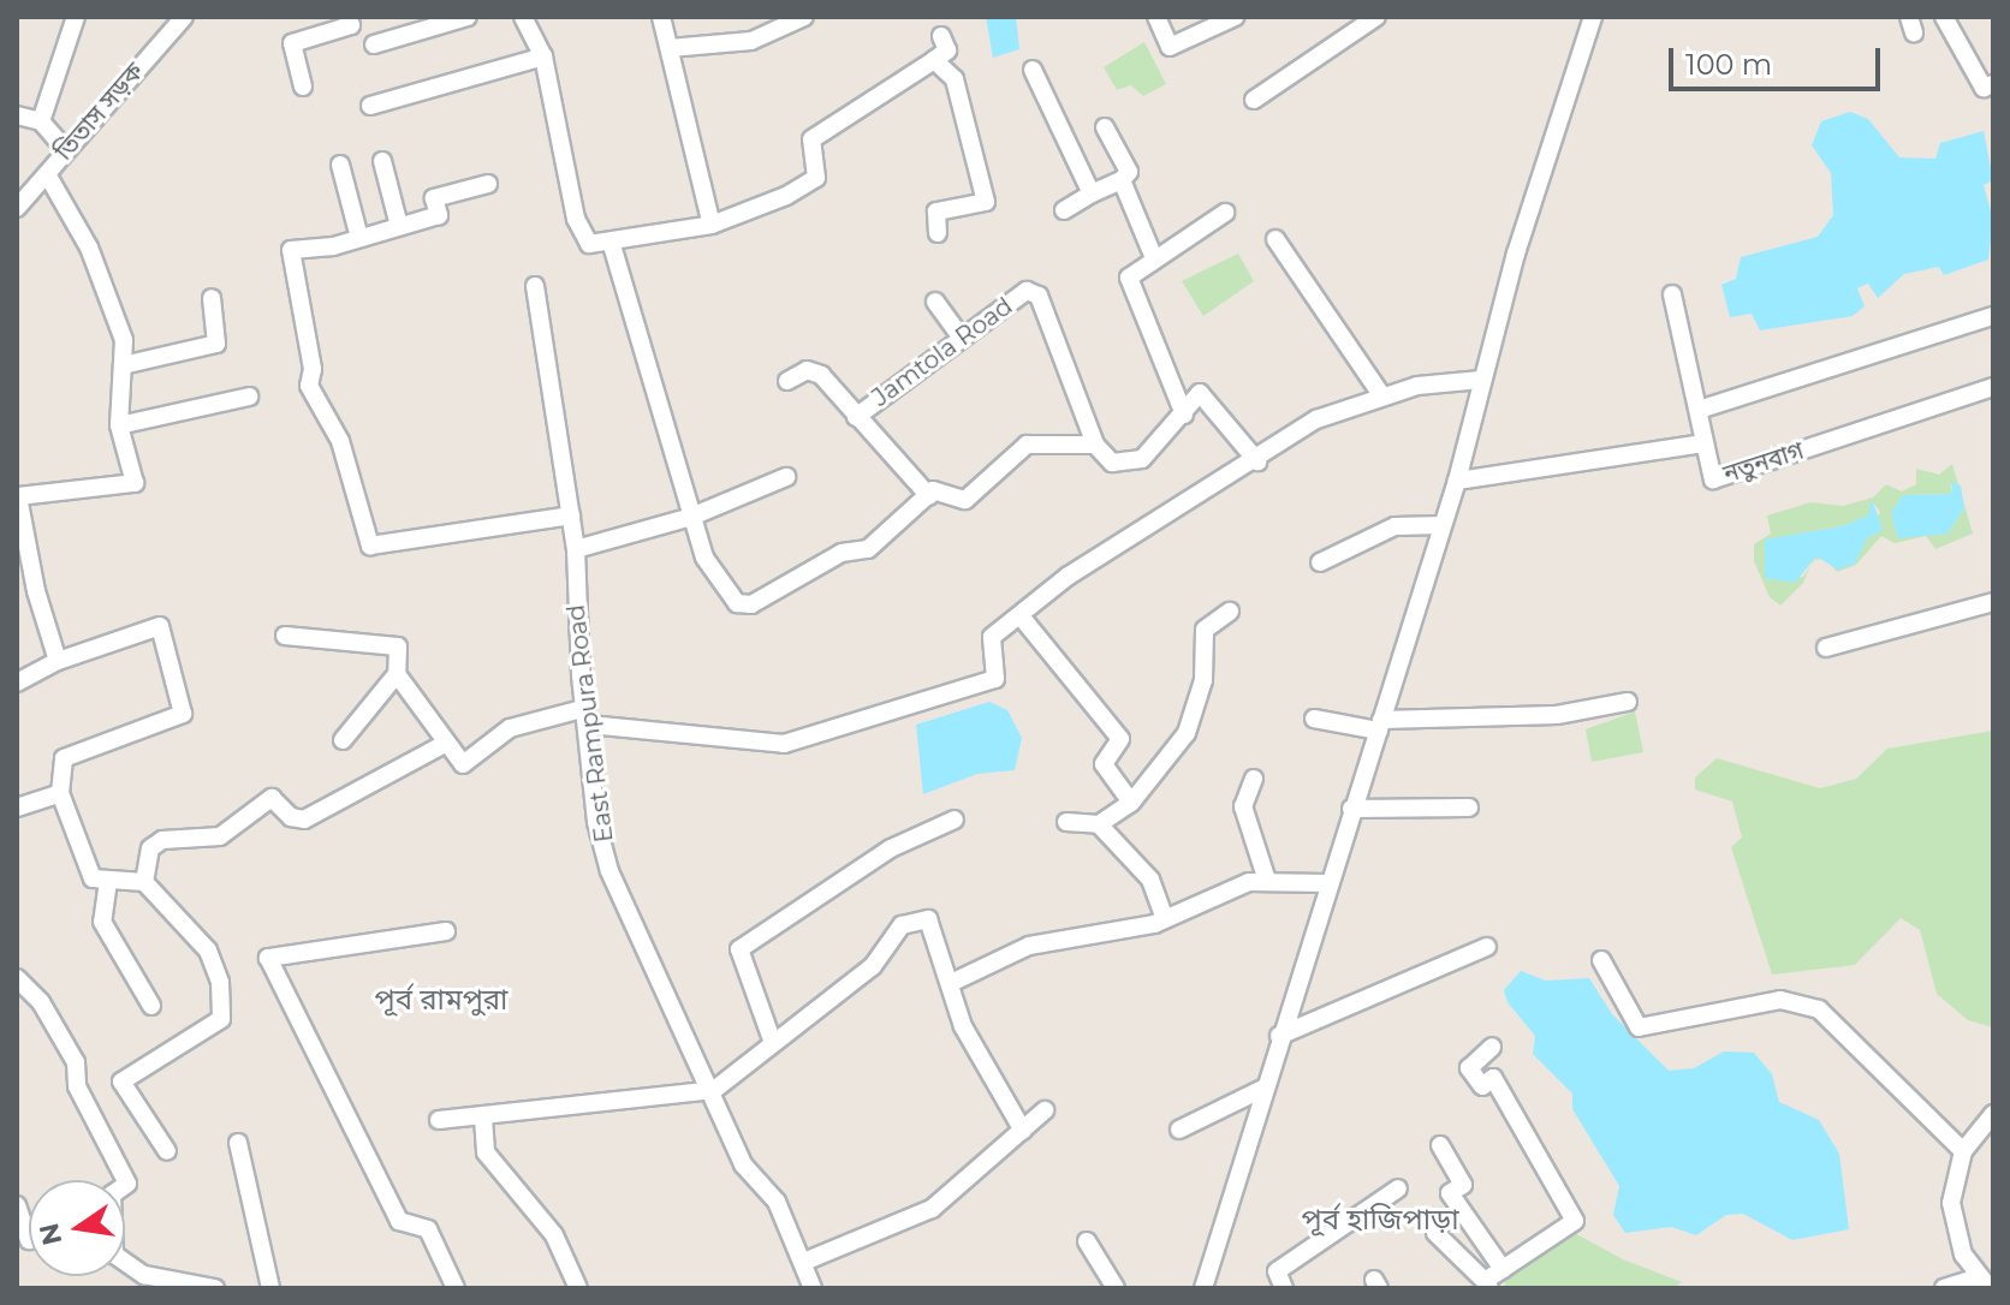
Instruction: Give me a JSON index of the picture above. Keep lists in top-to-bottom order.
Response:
{
  "streets": {
    "street": [
      "তিতাস সড়ক",
      "Jamtola Road",
      "নতুনবাগ",
      "East Rampura Road"
    ]
  },
  "districts": ["পূর্ব রামপুরা", "পূর্ব হাজিপাড়া"],
  "scale_bar": "100 m",
  "north": "left"
}
